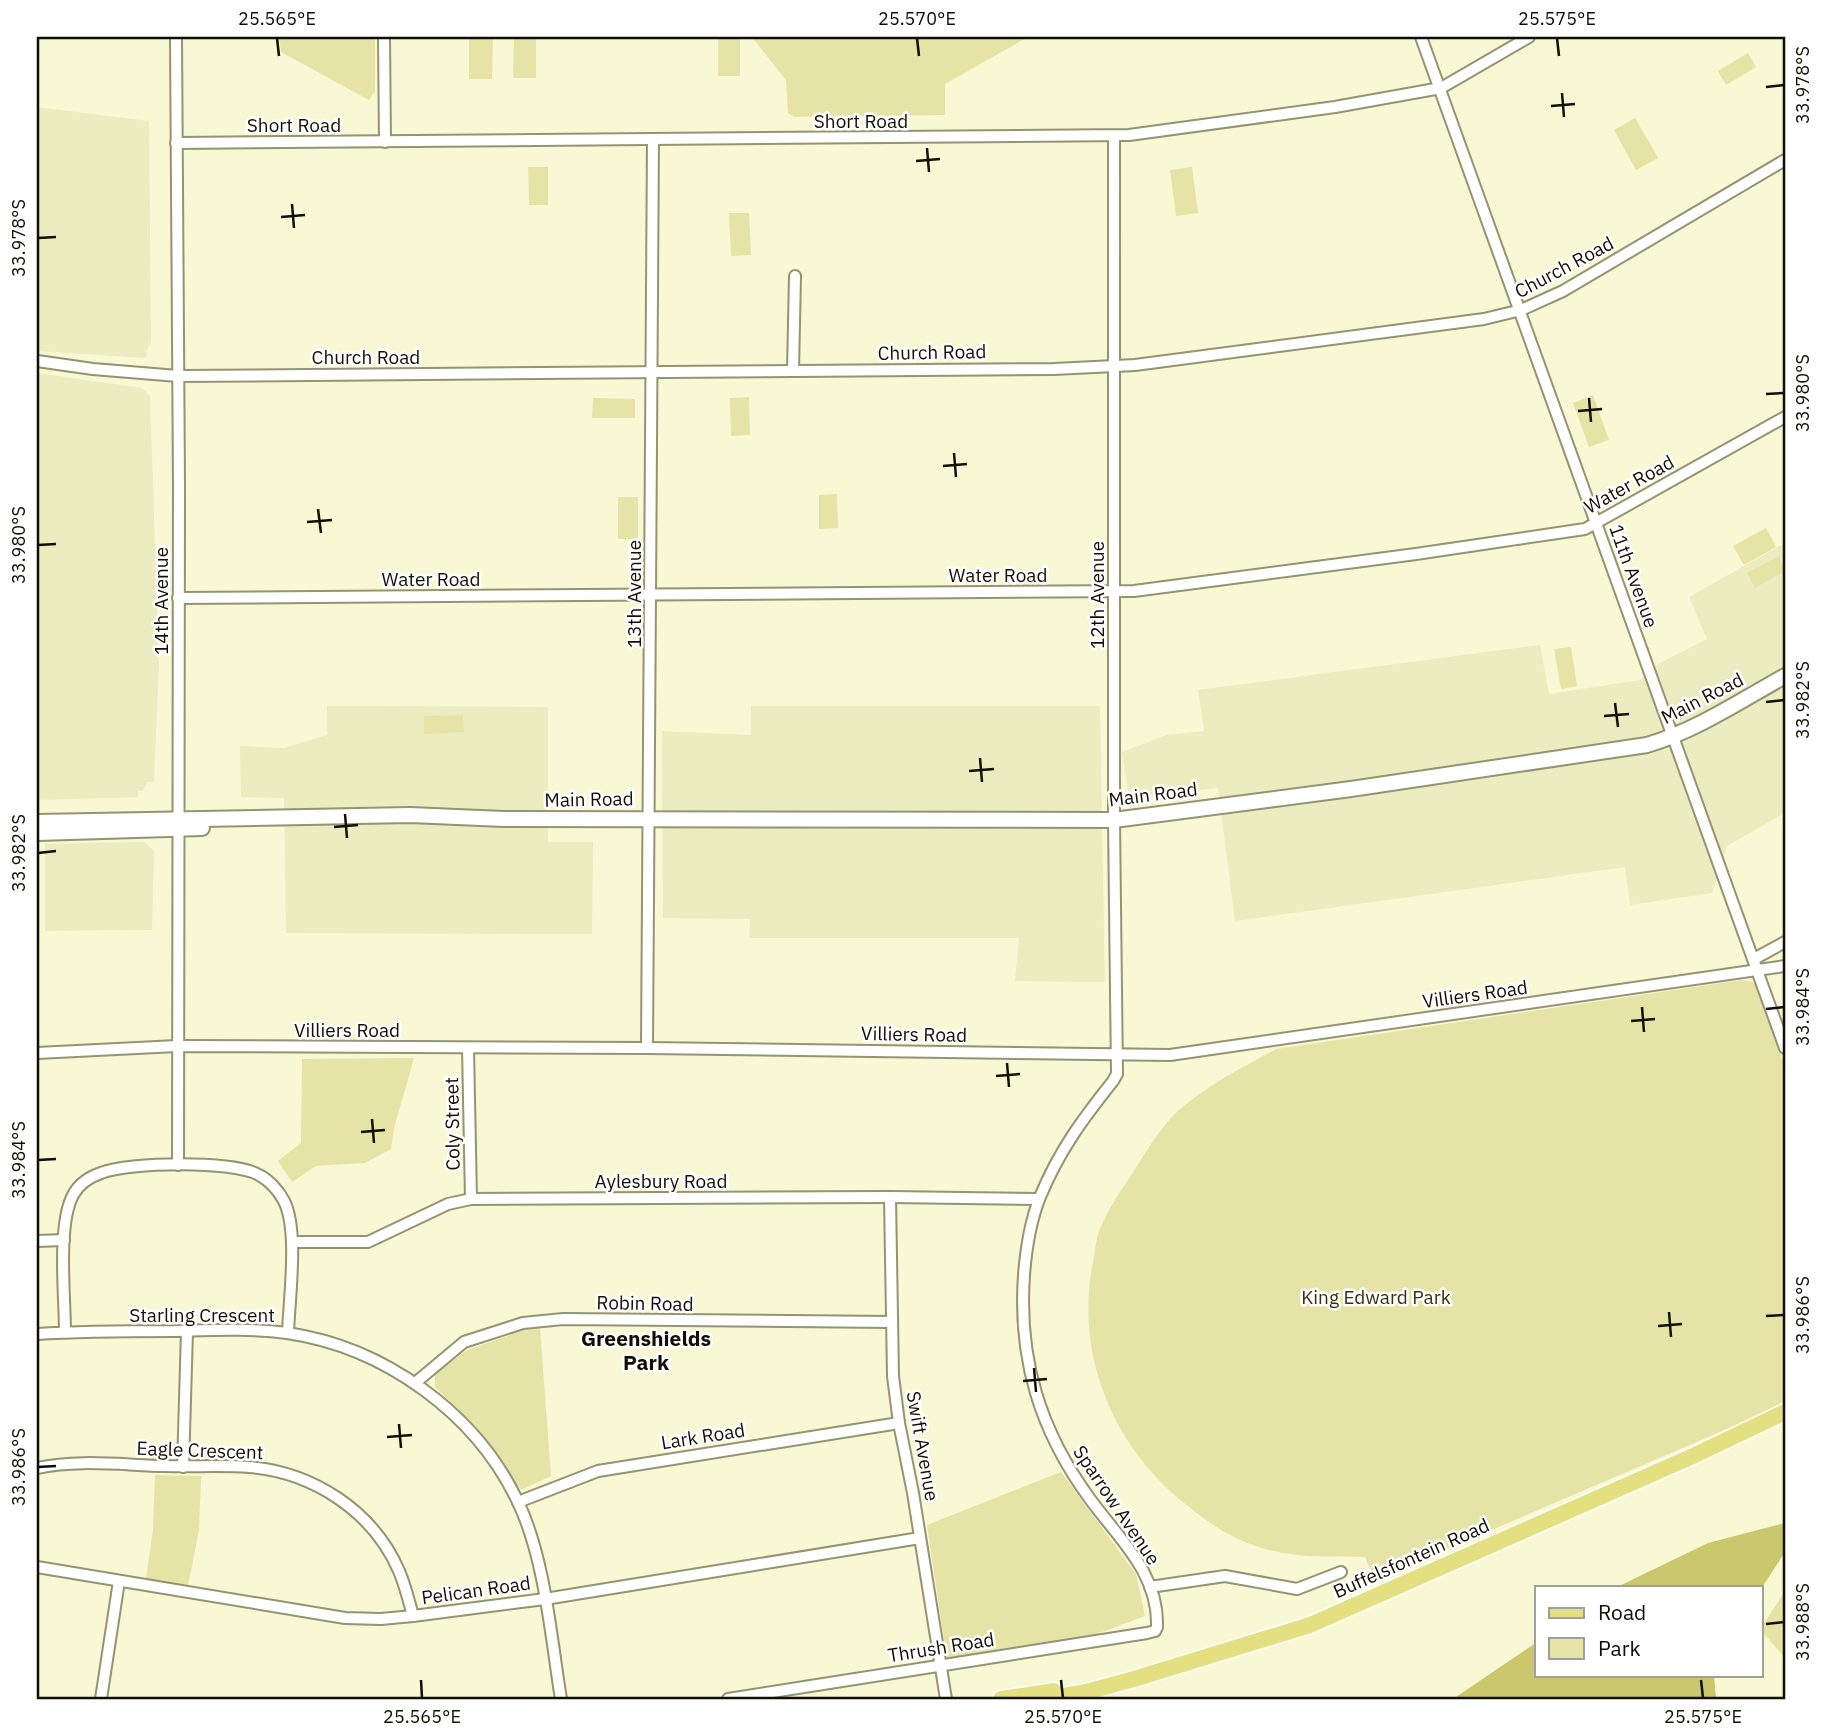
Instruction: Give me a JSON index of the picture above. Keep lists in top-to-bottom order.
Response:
{
  "streets": {
    "main road": ["Main Road", "Buffelsfontein Road"],
    "street": [
      "Short Road",
      "Church Road",
      "Water Road",
      "11th Avenue",
      "13th Avenue",
      "12th Avenue",
      "14th Avenue",
      "Villiers Road",
      "Coly Street",
      "Aylesbury Road",
      "Robin Road",
      "Starling Crescent",
      "Lark Road",
      "Swift Avenue",
      "Eagle Crescent",
      "Sparrow Avenue",
      "Pelican Road",
      "Thrush Road"
    ]
  },
  "crossings": [
    ["Short Road", "11th Avenue"],
    ["Short Road", "13th Avenue"],
    ["Short Road", "12th Avenue"],
    ["Short Road", "14th Avenue"],
    ["Church Road", "11th Avenue"],
    ["Church Road", "13th Avenue"],
    ["Church Road", "12th Avenue"],
    ["Church Road", "14th Avenue"],
    ["Water Road", "11th Avenue"],
    ["Water Road", "13th Avenue"],
    ["Water Road", "12th Avenue"],
    ["Water Road", "14th Avenue"],
    ["11th Avenue", "Main Road"],
    ["11th Avenue", "Villiers Road"],
    ["13th Avenue", "Main Road"],
    ["13th Avenue", "Villiers Road"],
    ["12th Avenue", "Main Road"],
    ["12th Avenue", "Villiers Road"],
    ["12th Avenue", "Sparrow Avenue"],
    ["14th Avenue", "Main Road"],
    ["14th Avenue", "Villiers Road"],
    ["Villiers Road", "Coly Street"],
    ["Villiers Road", "Sparrow Avenue"],
    ["Coly Street", "Aylesbury Road"],
    ["Aylesbury Road", "Swift Avenue"],
    ["Aylesbury Road", "Sparrow Avenue"],
    ["Robin Road", "Starling Crescent"],
    ["Robin Road", "Swift Avenue"],
    ["Starling Crescent", "Lark Road"],
    ["Starling Crescent", "Pelican Road"],
    ["Lark Road", "Swift Avenue"],
    ["Swift Avenue", "Pelican Road"],
    ["Swift Avenue", "Thrush Road"],
    ["Eagle Crescent", "Pelican Road"],
    ["Sparrow Avenue", "Thrush Road"]
  ],
  "districts": ["Greenshields Park"],
  "parks": ["King Edward Park"],
  "legend": ["Road", "Park"],
  "coordinates": [
    "25.565°E",
    "25.570°E",
    "25.575°E",
    "33.978°S",
    "33.980°S",
    "33.982°S",
    "33.984°S",
    "33.986°S",
    "33.988°S"
  ]
}
